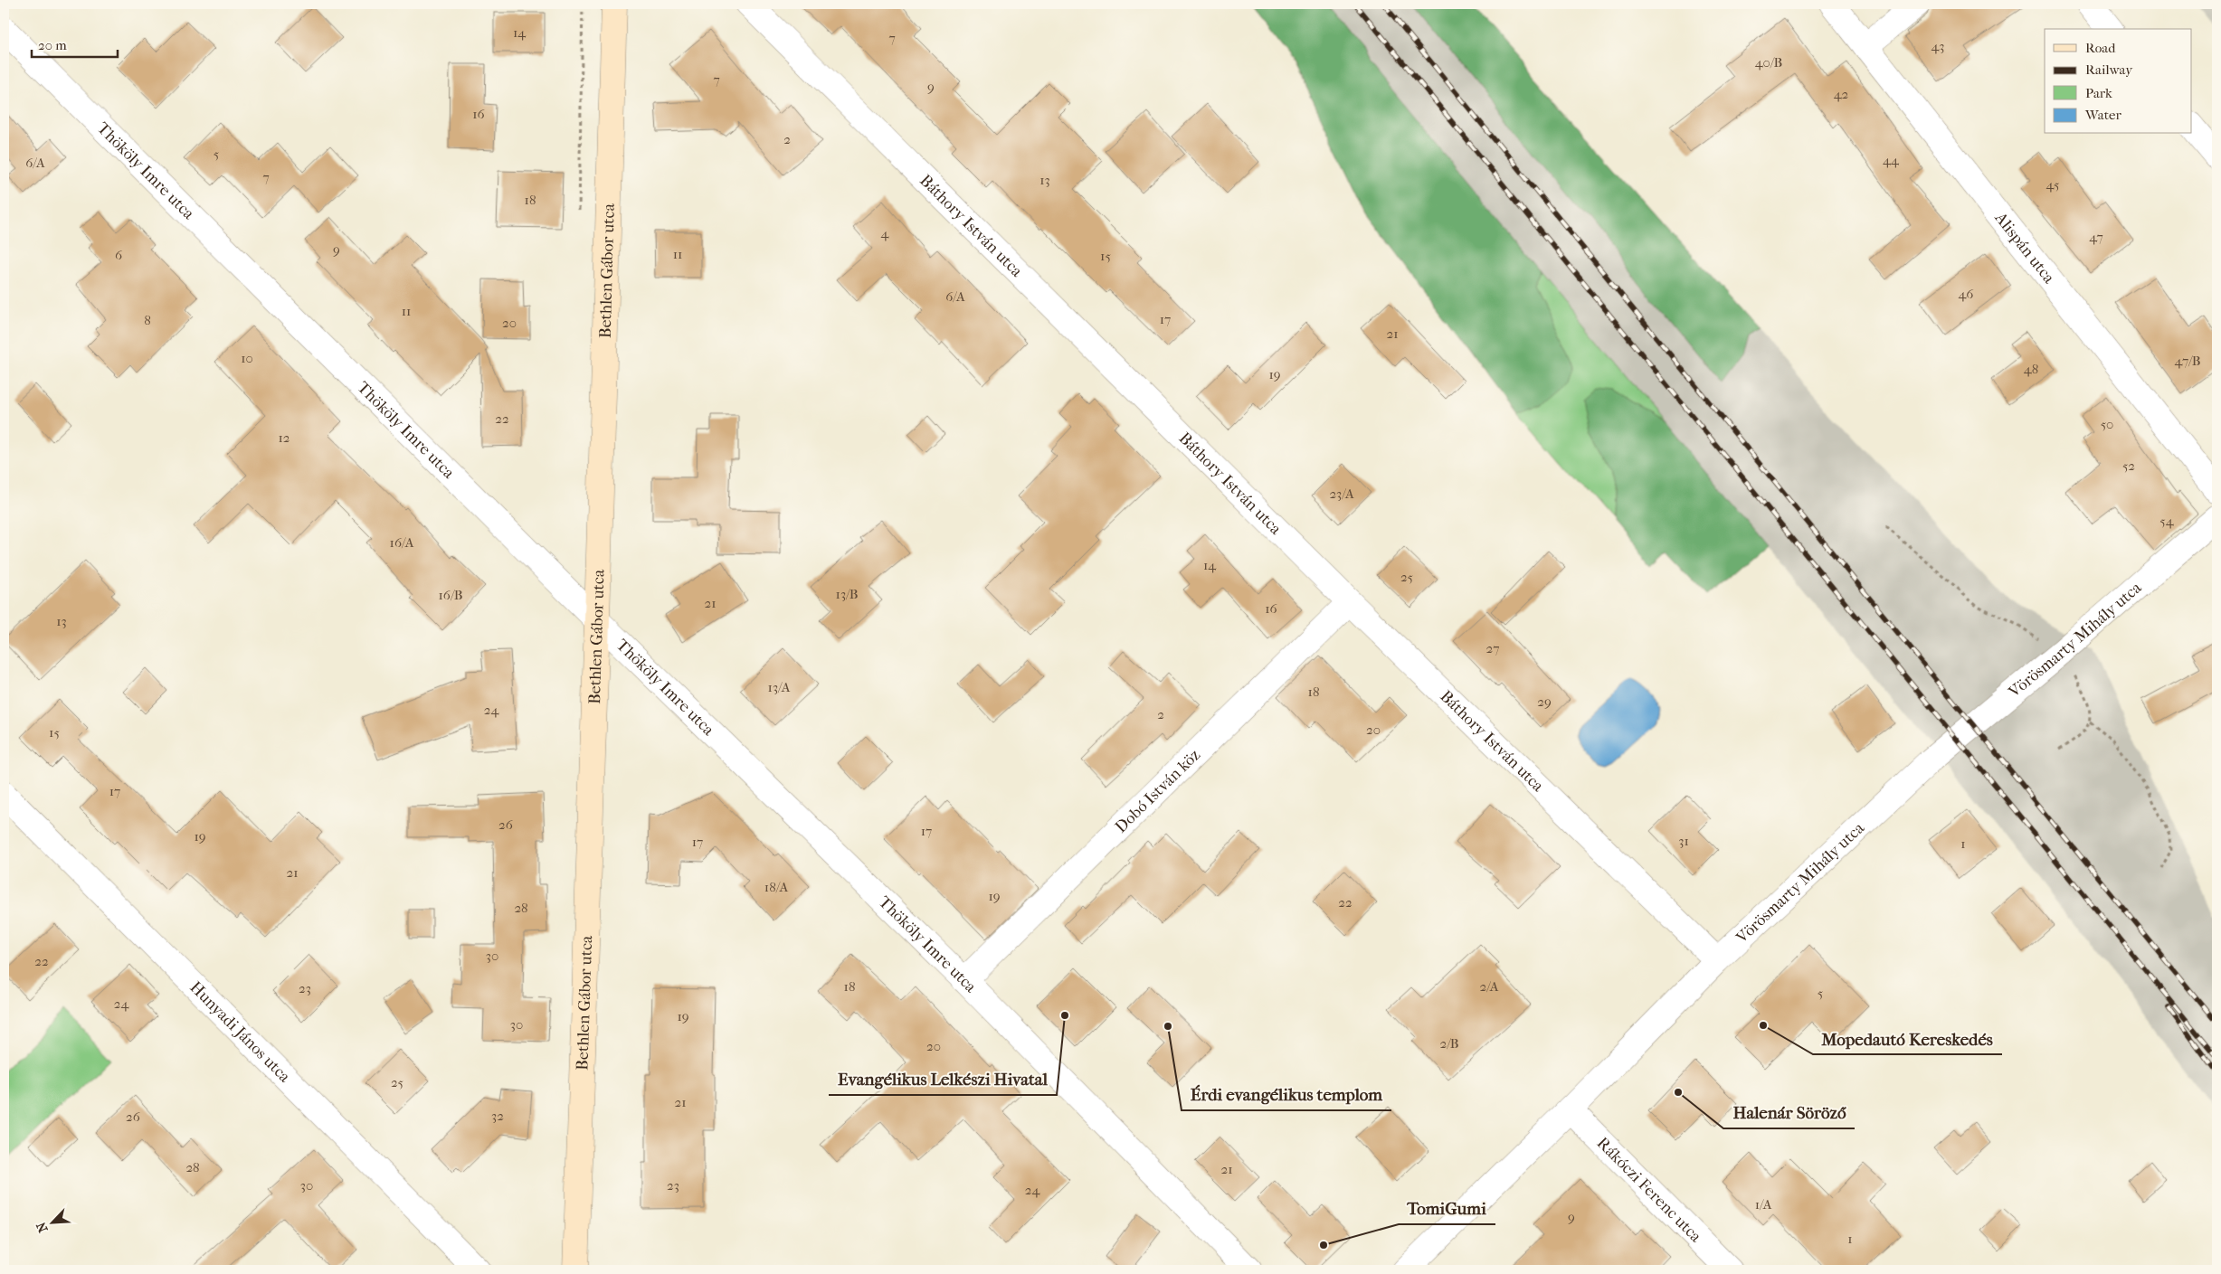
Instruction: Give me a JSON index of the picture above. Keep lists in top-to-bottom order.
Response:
{
  "streets": {
    "street": [
      "Thököly Imre utca",
      "Báthory István utca",
      "Alispán utca",
      "Bethlen Gábor utca",
      "Vörösmarty Mihály utca",
      "Dobó István köz",
      "Hunyadi János utca",
      "Rákóczi Ferenc utca"
    ]
  },
  "crossings": [
    ["Thököly Imre utca", "Bethlen Gábor utca"],
    ["Thököly Imre utca", "Dobó István köz"],
    ["Báthory István utca", "Vörösmarty Mihály utca"],
    ["Báthory István utca", "Dobó István köz"],
    ["Vörösmarty Mihály utca", "Rákóczi Ferenc utca"]
  ],
  "places": [
    "Evangélikus Lelkészi Hivatal",
    "Mopedautó Kereskedés",
    "Érdi evangélikus templom",
    "Halenár Söröző",
    "TomiGumi"
  ],
  "house_numbers": [
    "14",
    "7",
    "43",
    "40/B",
    "7",
    "9",
    "42",
    "16",
    "2",
    "5",
    "44",
    "6/A",
    "7",
    "13",
    "45",
    "18",
    "4",
    "47",
    "9",
    "11",
    "6",
    "15",
    "46",
    "6/A",
    "11",
    "17",
    "8",
    "20",
    "21",
    "10",
    "47/B",
    "48",
    "19",
    "22",
    "50",
    "12",
    "52",
    "23/A",
    "54",
    "16/A",
    "14",
    "25",
    "13/B",
    "16/B",
    "21",
    "16",
    "13",
    "27",
    "13/A",
    "18",
    "29",
    "24",
    "2",
    "20",
    "15",
    "17",
    "26",
    "17",
    "19",
    "31",
    "17",
    "1",
    "21",
    "18/A",
    "19",
    "22",
    "28",
    "30",
    "22",
    "18",
    "2/A",
    "23",
    "5",
    "24",
    "19",
    "30",
    "2/B",
    "20",
    "25",
    "21",
    "32",
    "26",
    "28",
    "21",
    "30",
    "23",
    "24",
    "1/A",
    "9",
    "1"
  ],
  "legend": [
    "Road",
    "Railway",
    "Park",
    "Water"
  ],
  "scale_bar": "20 m",
  "north": "bottom left"
}
